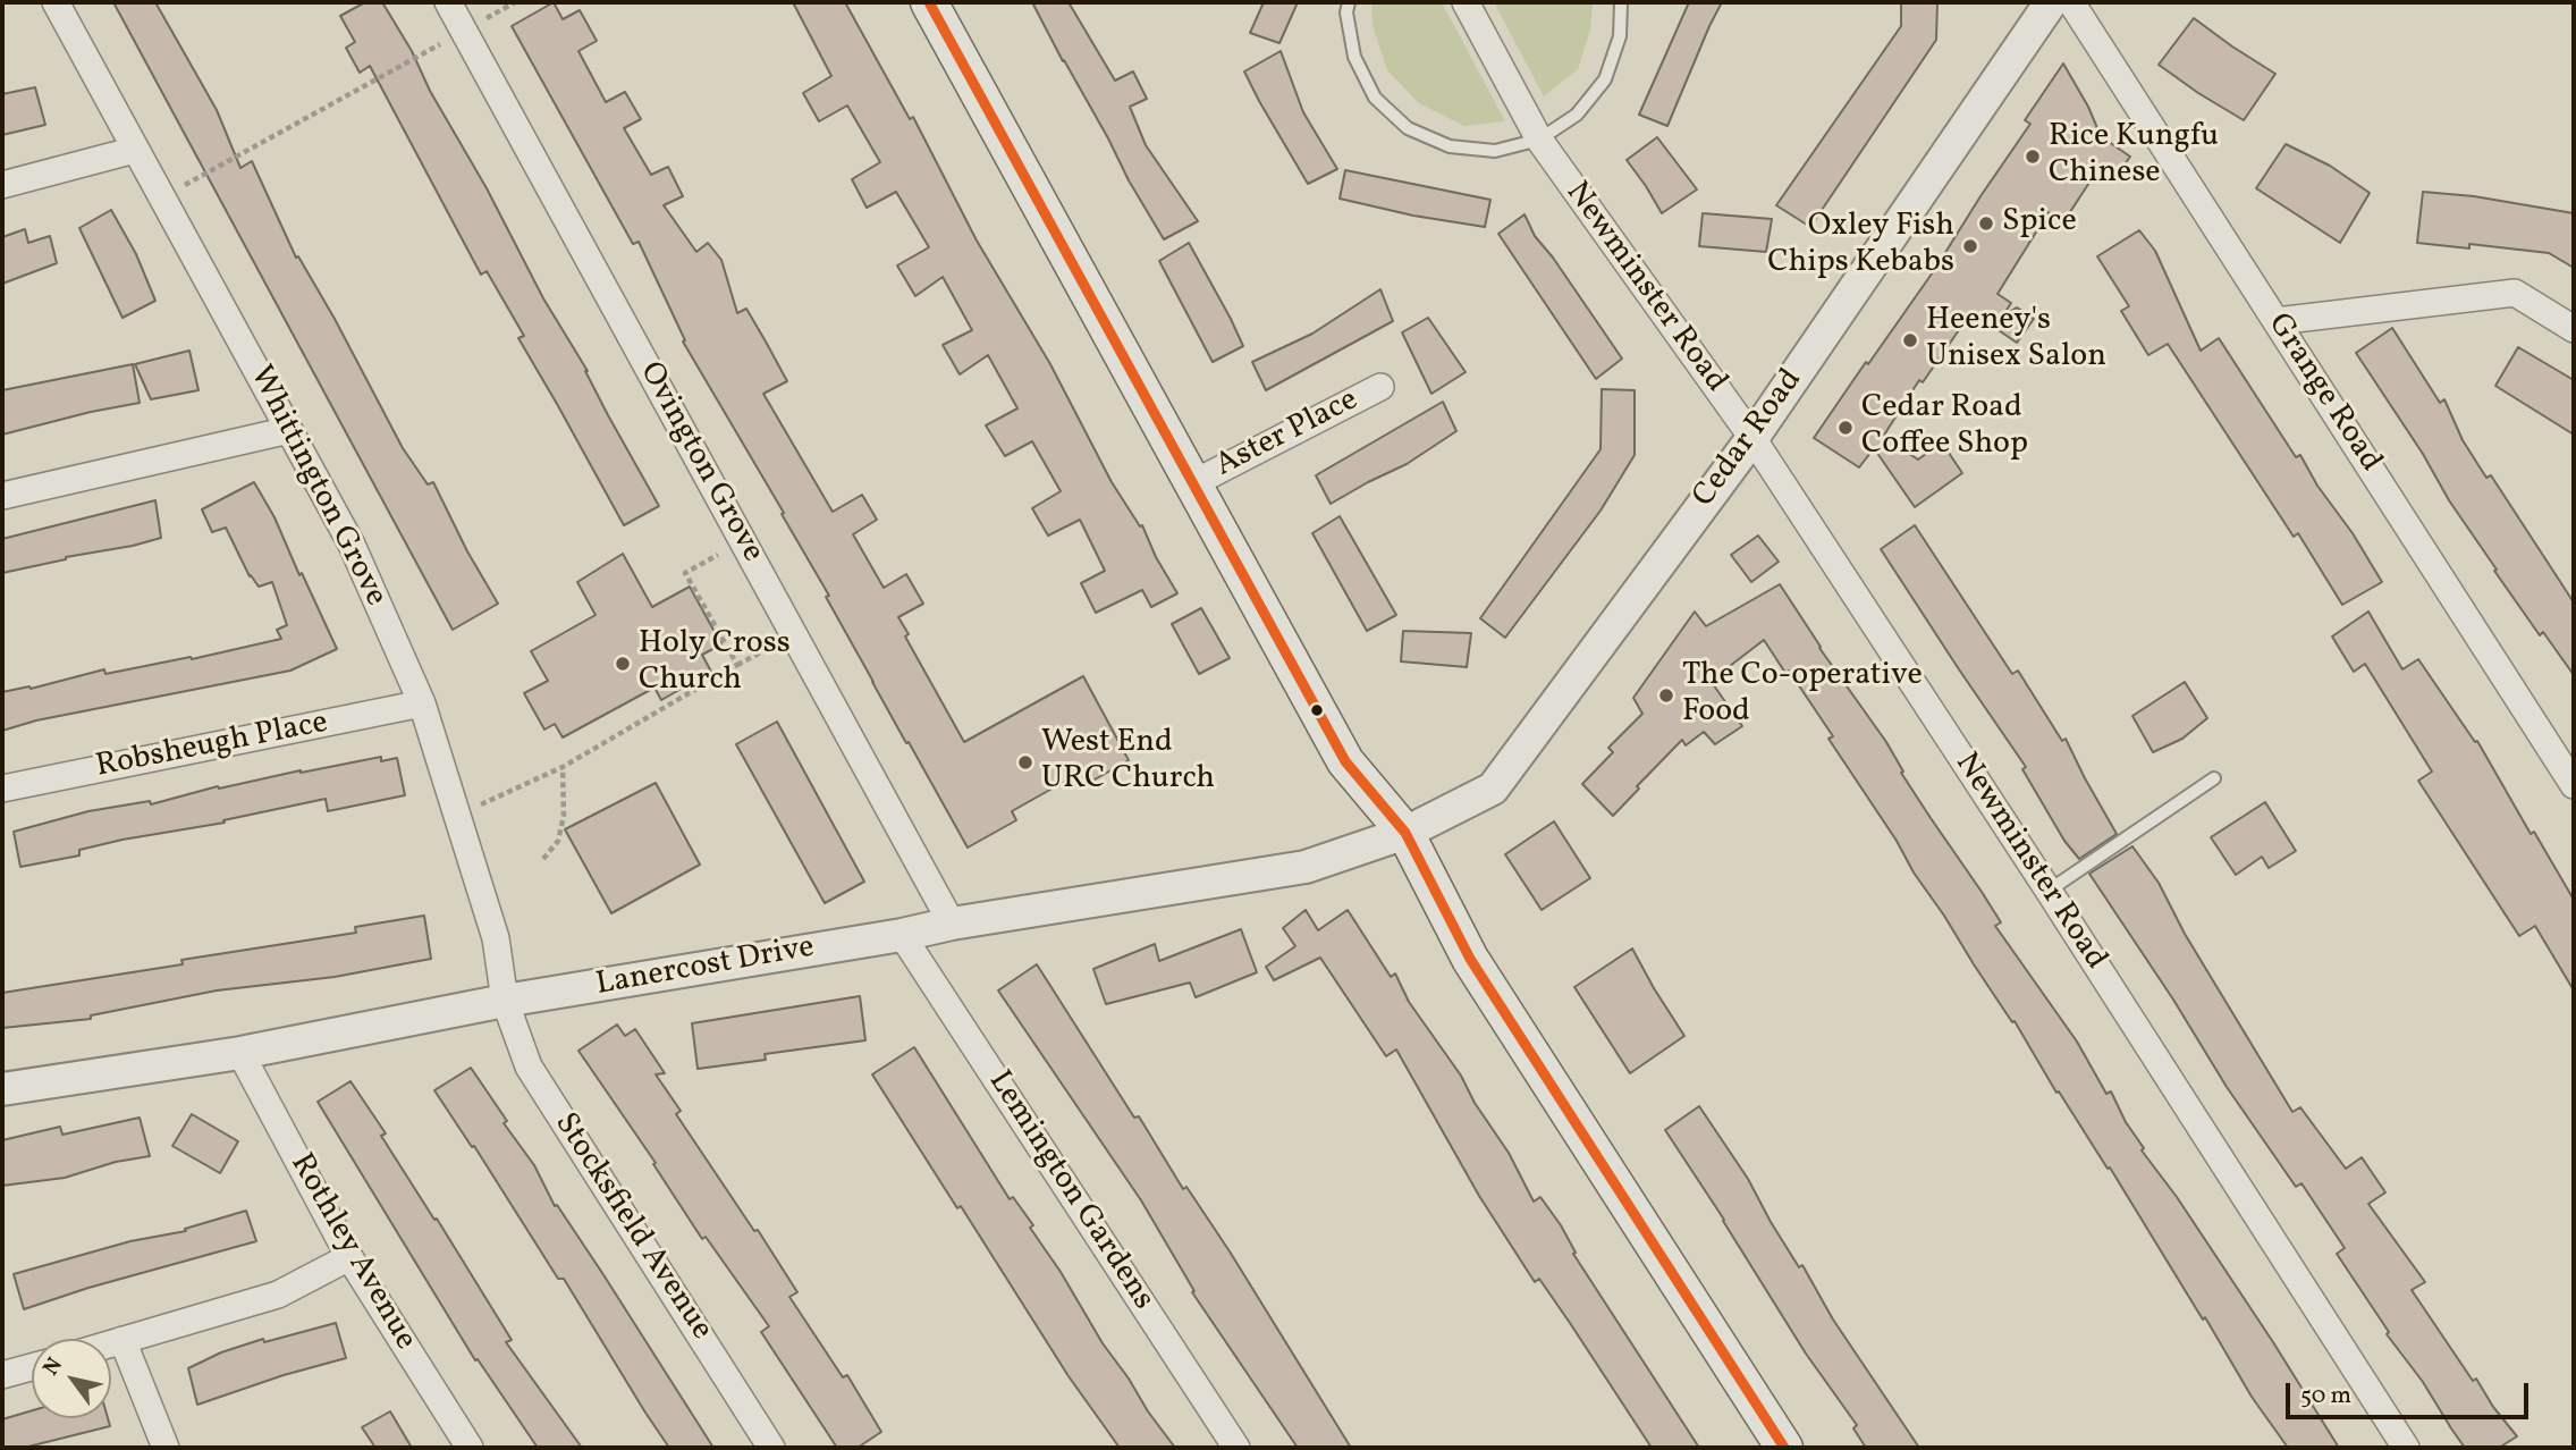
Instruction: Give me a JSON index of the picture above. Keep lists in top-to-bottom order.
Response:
{
  "streets": {
    "street": [
      "Newminster Road",
      "Grange Road",
      "Aster Place",
      "Cedar Road",
      "Ovington Grove",
      "Whittington Grove",
      "Robsheugh Place",
      "Lanercost Drive",
      "Lemington Gardens",
      "Stocksfield Avenue",
      "Rothley Avenue"
    ]
  },
  "crossings": [
    ["Newminster Road", "Cedar Road"],
    ["Cedar Road", "Lanercost Drive"],
    ["Ovington Grove", "Lanercost Drive"],
    ["Whittington Grove", "Robsheugh Place"],
    ["Whittington Grove", "Lanercost Drive"],
    ["Whittington Grove", "Stocksfield Avenue"],
    ["Lanercost Drive", "Lemington Gardens"],
    ["Lanercost Drive", "Stocksfield Avenue"],
    ["Lanercost Drive", "Rothley Avenue"]
  ],
  "places": [
    "Rice Kungfu Chinese",
    "Spice",
    "Oxley Fish Chips Kebabs",
    "Heeney's Unisex Salon",
    "Cedar Road Coffee Shop",
    "Holy Cross Church",
    "The Co-operative Food",
    "West End URC Church"
  ],
  "scale_bar": "50 m",
  "north": "top left"
}
